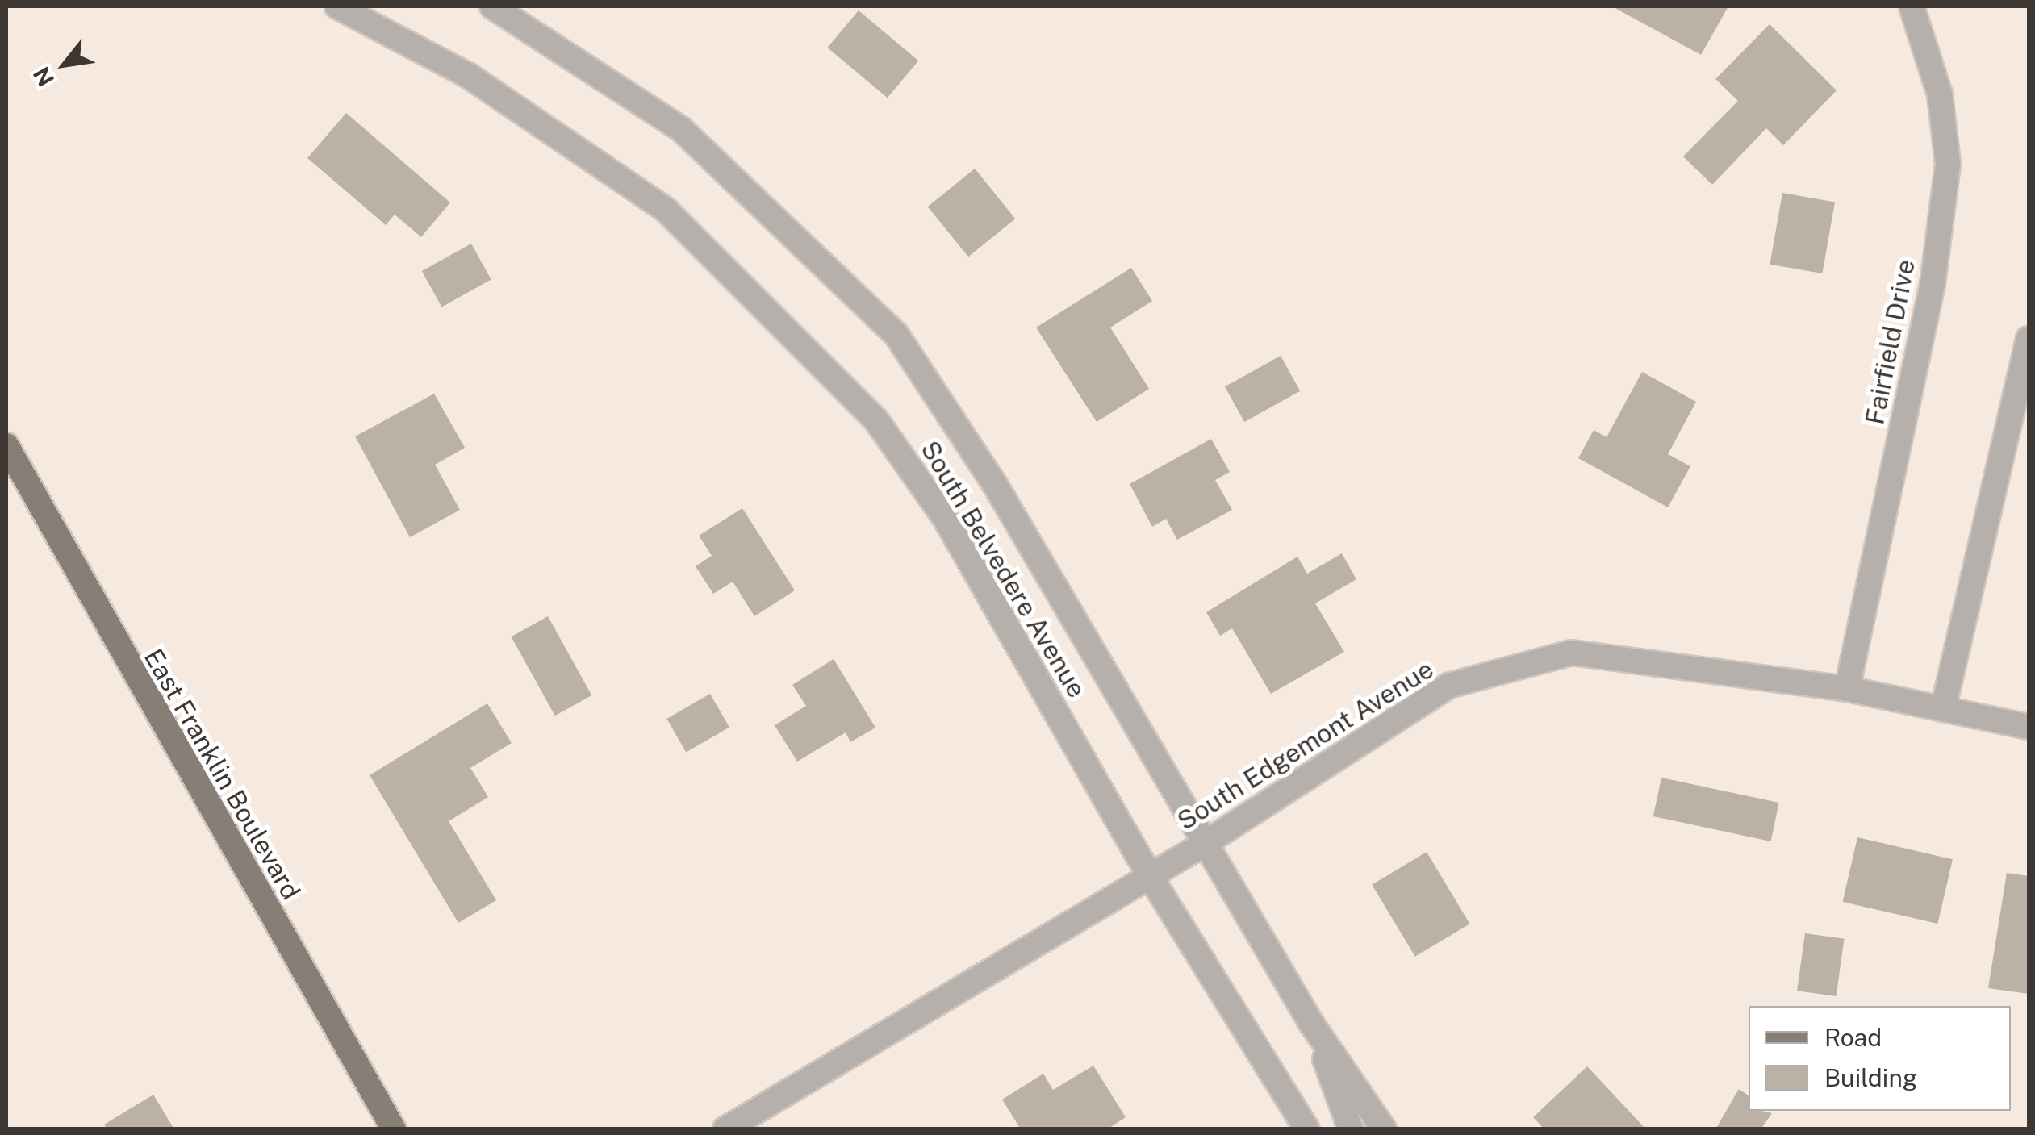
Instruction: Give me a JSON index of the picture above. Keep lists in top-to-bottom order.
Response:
{
  "streets": {
    "main road": ["East Franklin Boulevard"],
    "street": ["Fairfield Drive", "South Belvedere Avenue", "South Edgemont Avenue"]
  },
  "crossings": [
    ["Fairfield Drive", "South Edgemont Avenue"],
    ["South Belvedere Avenue", "South Edgemont Avenue"]
  ],
  "legend": ["Road", "Building"],
  "north": "bottom left"
}
